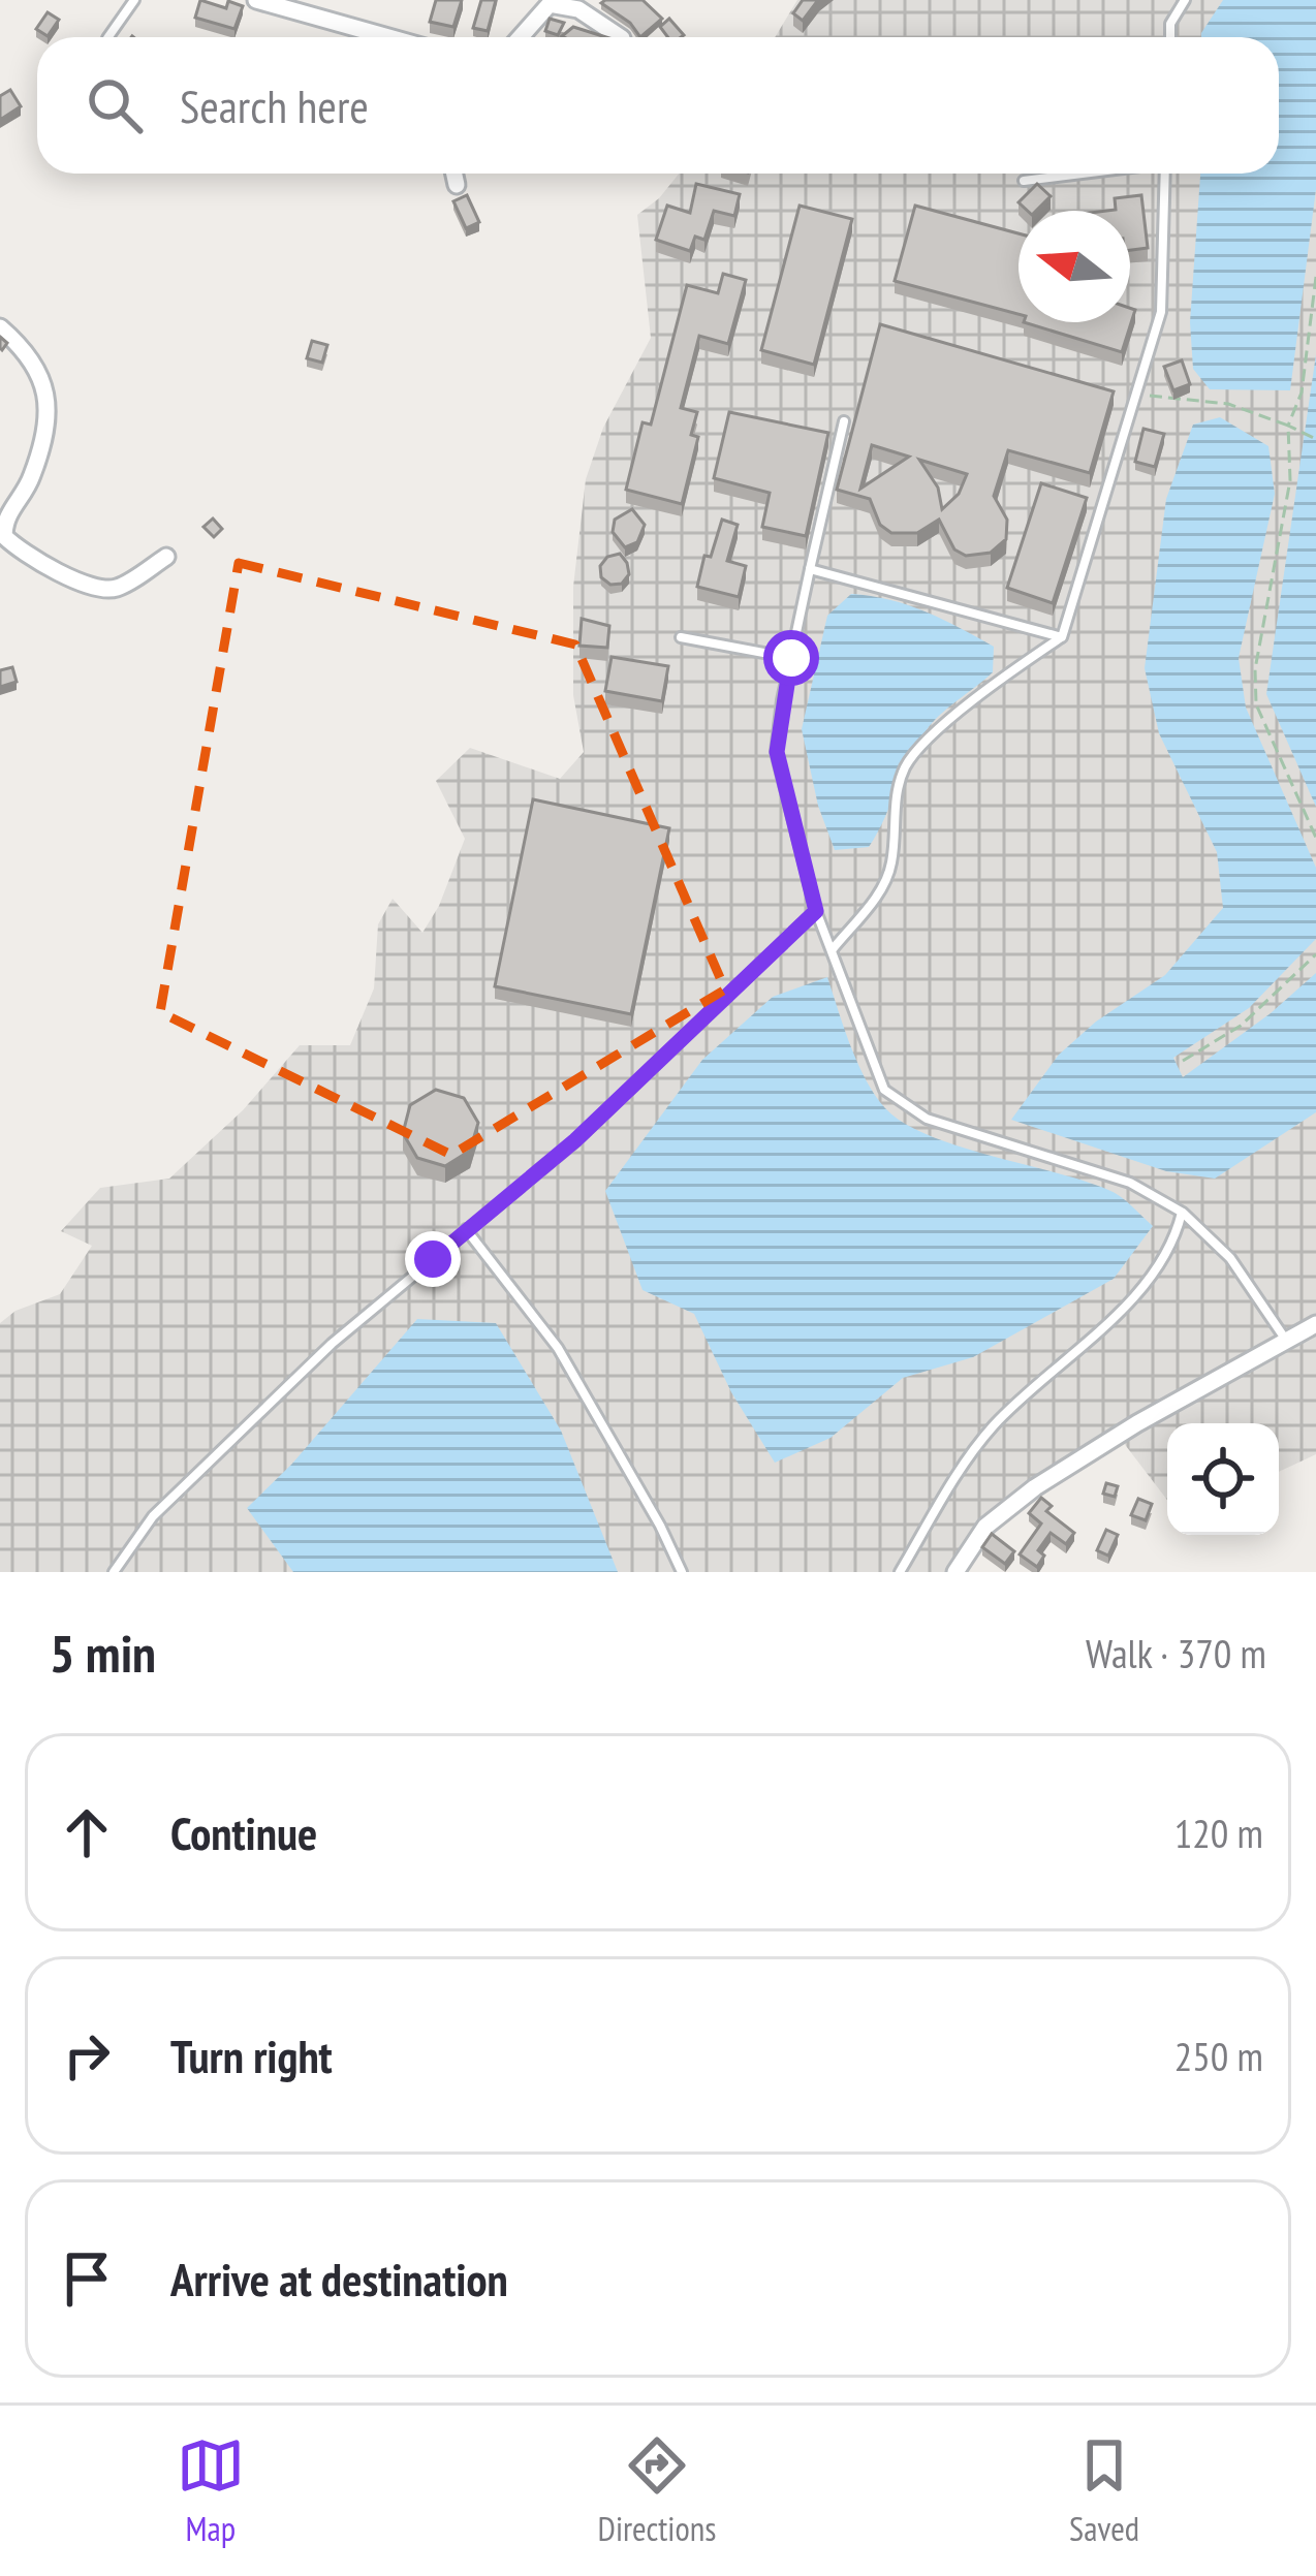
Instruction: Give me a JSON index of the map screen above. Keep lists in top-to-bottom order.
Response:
{
  "north": "left",
  "page": {
    "search": "Search here",
    "heading": ["5 min", "Walk · 370 m"],
    "list": [
      ["Continue", "120 m"],
      ["Turn right", "250 m"],
      "Arrive at destination"
    ],
    "nav": ["Map", "Directions", "Saved"]
  }
}
